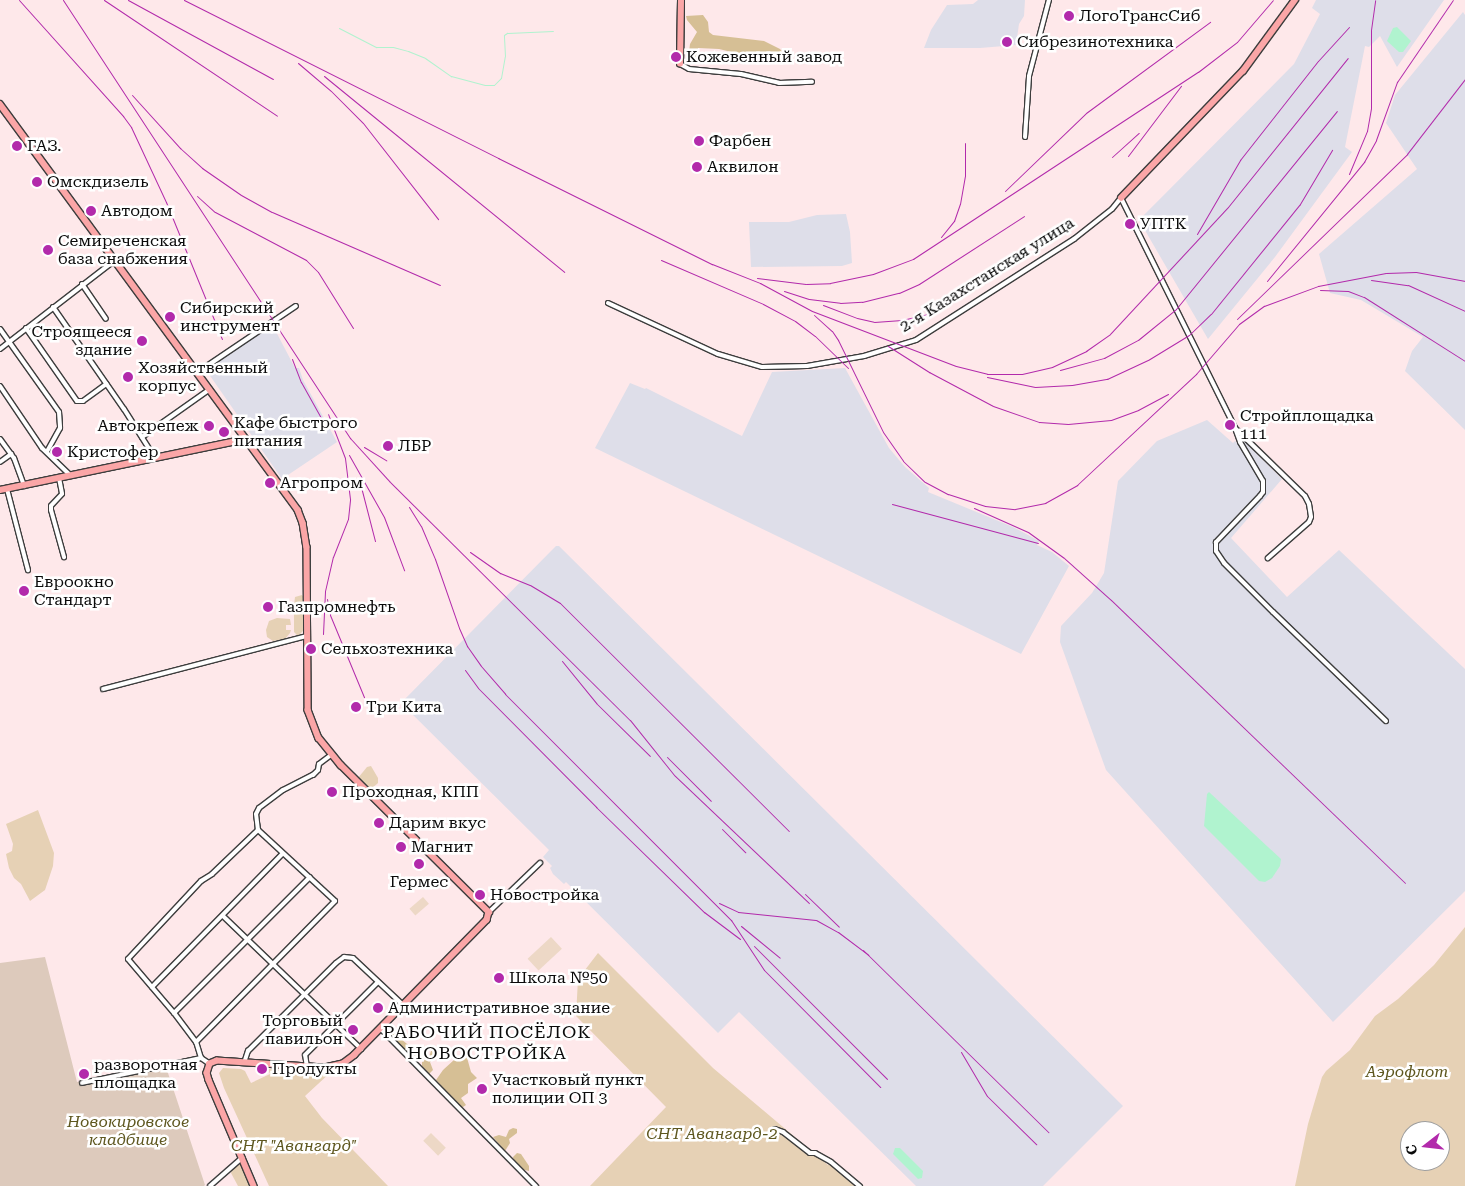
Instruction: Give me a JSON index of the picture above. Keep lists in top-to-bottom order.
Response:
{
  "streets": {
    "street": ["2-я Казахстанская улица"]
  },
  "districts": ["РАБОЧИЙ ПОСЁЛОК НОВОСТРОЙКА"],
  "parks": [
    "Аэрофлот",
    "Новокировское кладбище",
    "СНТ Авангард-2",
    "СНТ \"Авангард\""
  ],
  "places": [
    "ЛогоТрансСиб",
    "Сибрезинотехника",
    "Кожевенный завод",
    "Фарбен",
    "ГАЗ.",
    "Аквилон",
    "Омскдизель",
    "Автодом",
    "УПТК",
    "Семиреченская база снабжения",
    "Сибирский инструмент",
    "Строящееся здание",
    "Хозяйственный корпус",
    "Стройплощадка 111",
    "Автокрепеж",
    "Кафе быстрого питания",
    "ЛБР",
    "Кристофер",
    "Агропром",
    "Евроокно Стандарт",
    "Газпромнефть",
    "Сельхозтехника",
    "Три Кита",
    "Проходная, КПП",
    "Дарим вкус",
    "Магнит",
    "Гермес",
    "Новостройка",
    "Школа №50",
    "Административное здание",
    "Торговый павильон",
    "Продукты",
    "разворотная площадка",
    "Участковый пункт полиции ОП 3"
  ],
  "north": "left"
}
